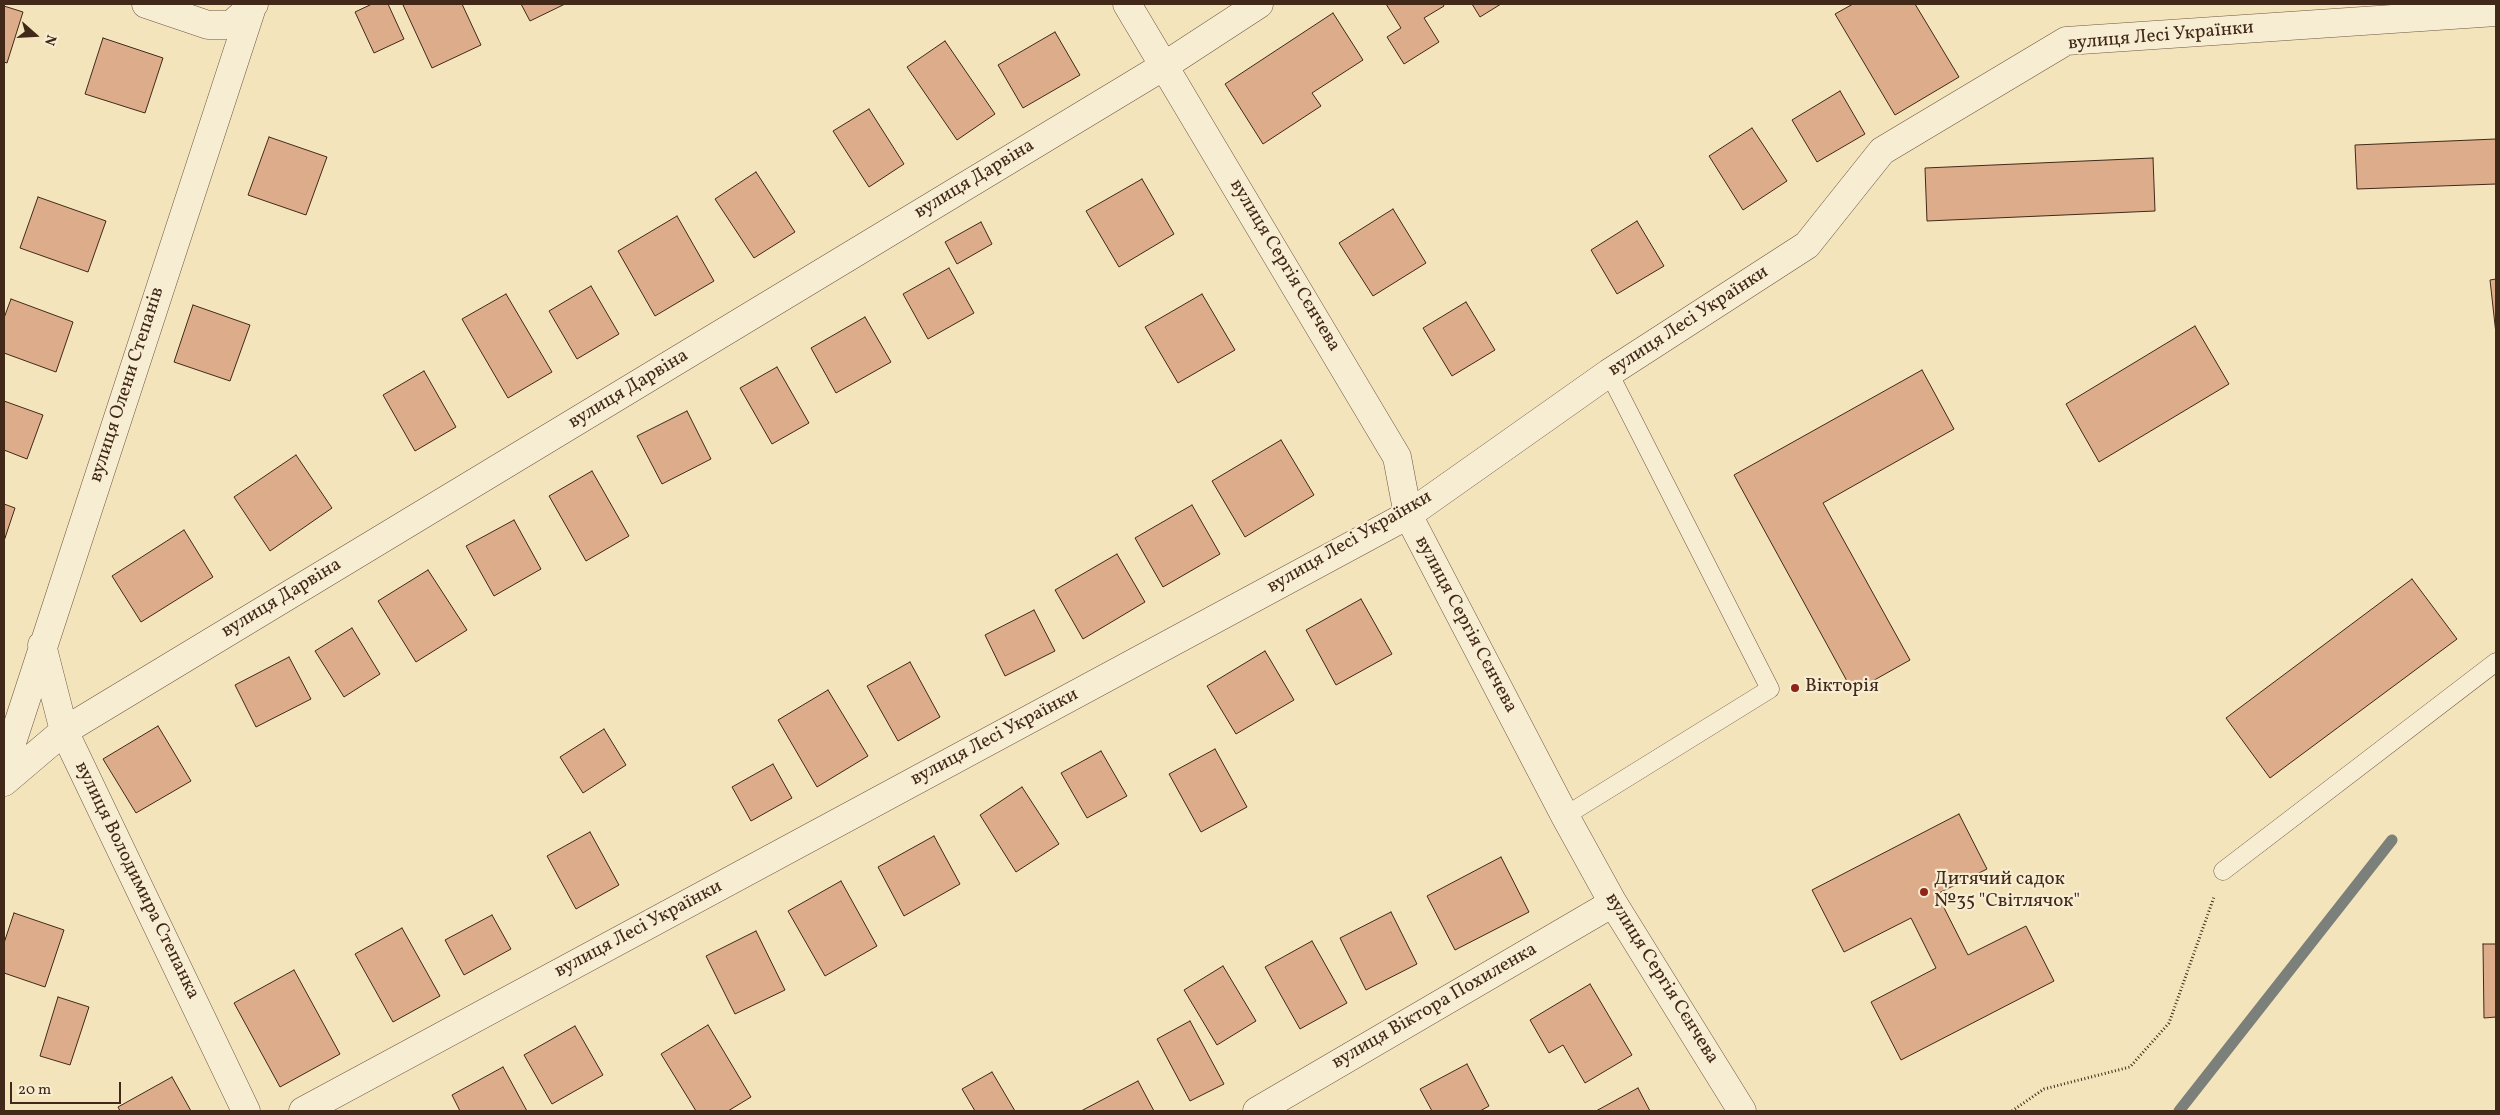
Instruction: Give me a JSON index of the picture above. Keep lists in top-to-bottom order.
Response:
{
  "streets": {
    "street": [
      "вулиця Лесі Українки",
      "вулиця Дарвіна",
      "вулиця Сергія Сєнчева",
      "вулиця Олени Степанів",
      "вулиця Володимира Степанка",
      "вулиця Віктора Похиленка"
    ]
  },
  "crossings": [
    ["вулиця Лесі Українки", "вулиця Сергія Сєнчева"],
    ["вулиця Дарвіна", "вулиця Сергія Сєнчева"],
    ["вулиця Дарвіна", "вулиця Володимира Степанка"],
    ["вулиця Сергія Сєнчева", "вулиця Віктора Похиленка"],
    ["вулиця Олени Степанів", "вулиця Володимира Степанка"]
  ],
  "places": ["Вікторія", "Дитячий садок №35 \"Світлячок\""],
  "scale_bar": "20 m",
  "north": "right"
}
